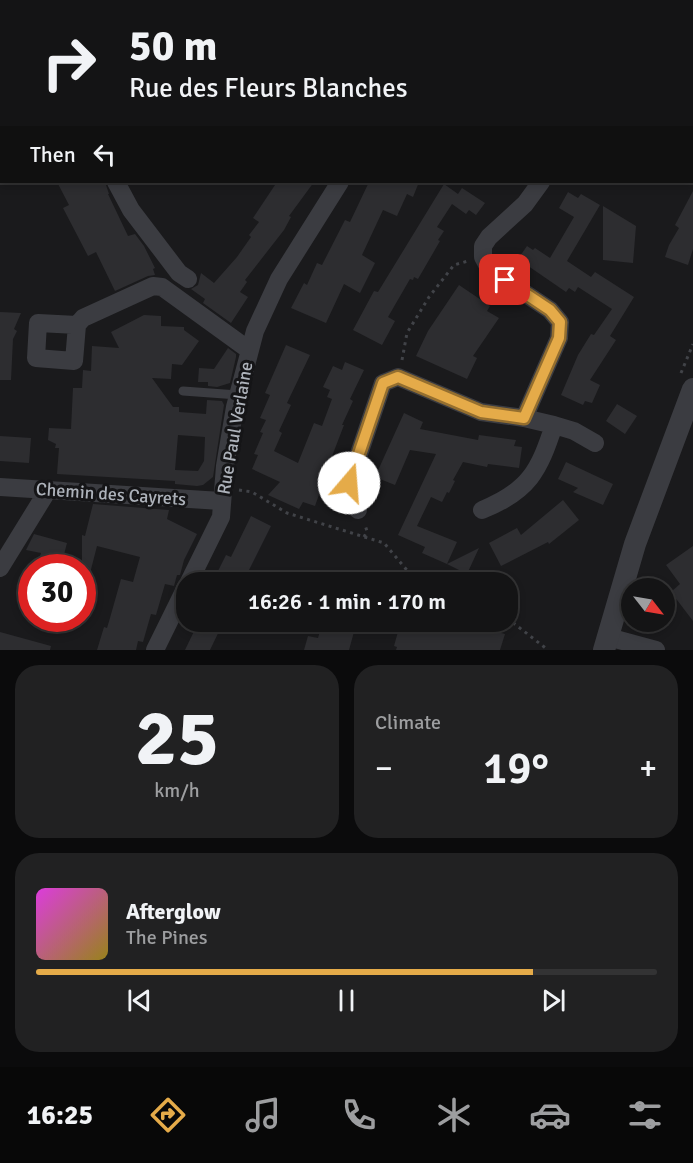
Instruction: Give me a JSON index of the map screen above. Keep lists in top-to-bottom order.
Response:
{
  "streets": {
    "street": ["Rue Paul Verlaine", "Chemin des Cayrets"]
  },
  "crossings": [
    ["Rue Paul Verlaine", "Chemin des Cayrets"]
  ],
  "north": "bottom right",
  "page": {
    "turn": ["50 m", "Rue des Fleurs Blanches"],
    "then": "Then",
    "limit": "30",
    "trip": "16:26 · 1 min · 170 m",
    "tile": [
      ["25", "km/h"],
      "Climate"
    ],
    "heat": ["−", "19°", "+"],
    "song": ["Afterglow", "The Pines"],
    "tabs": "16:25"
  }
}
